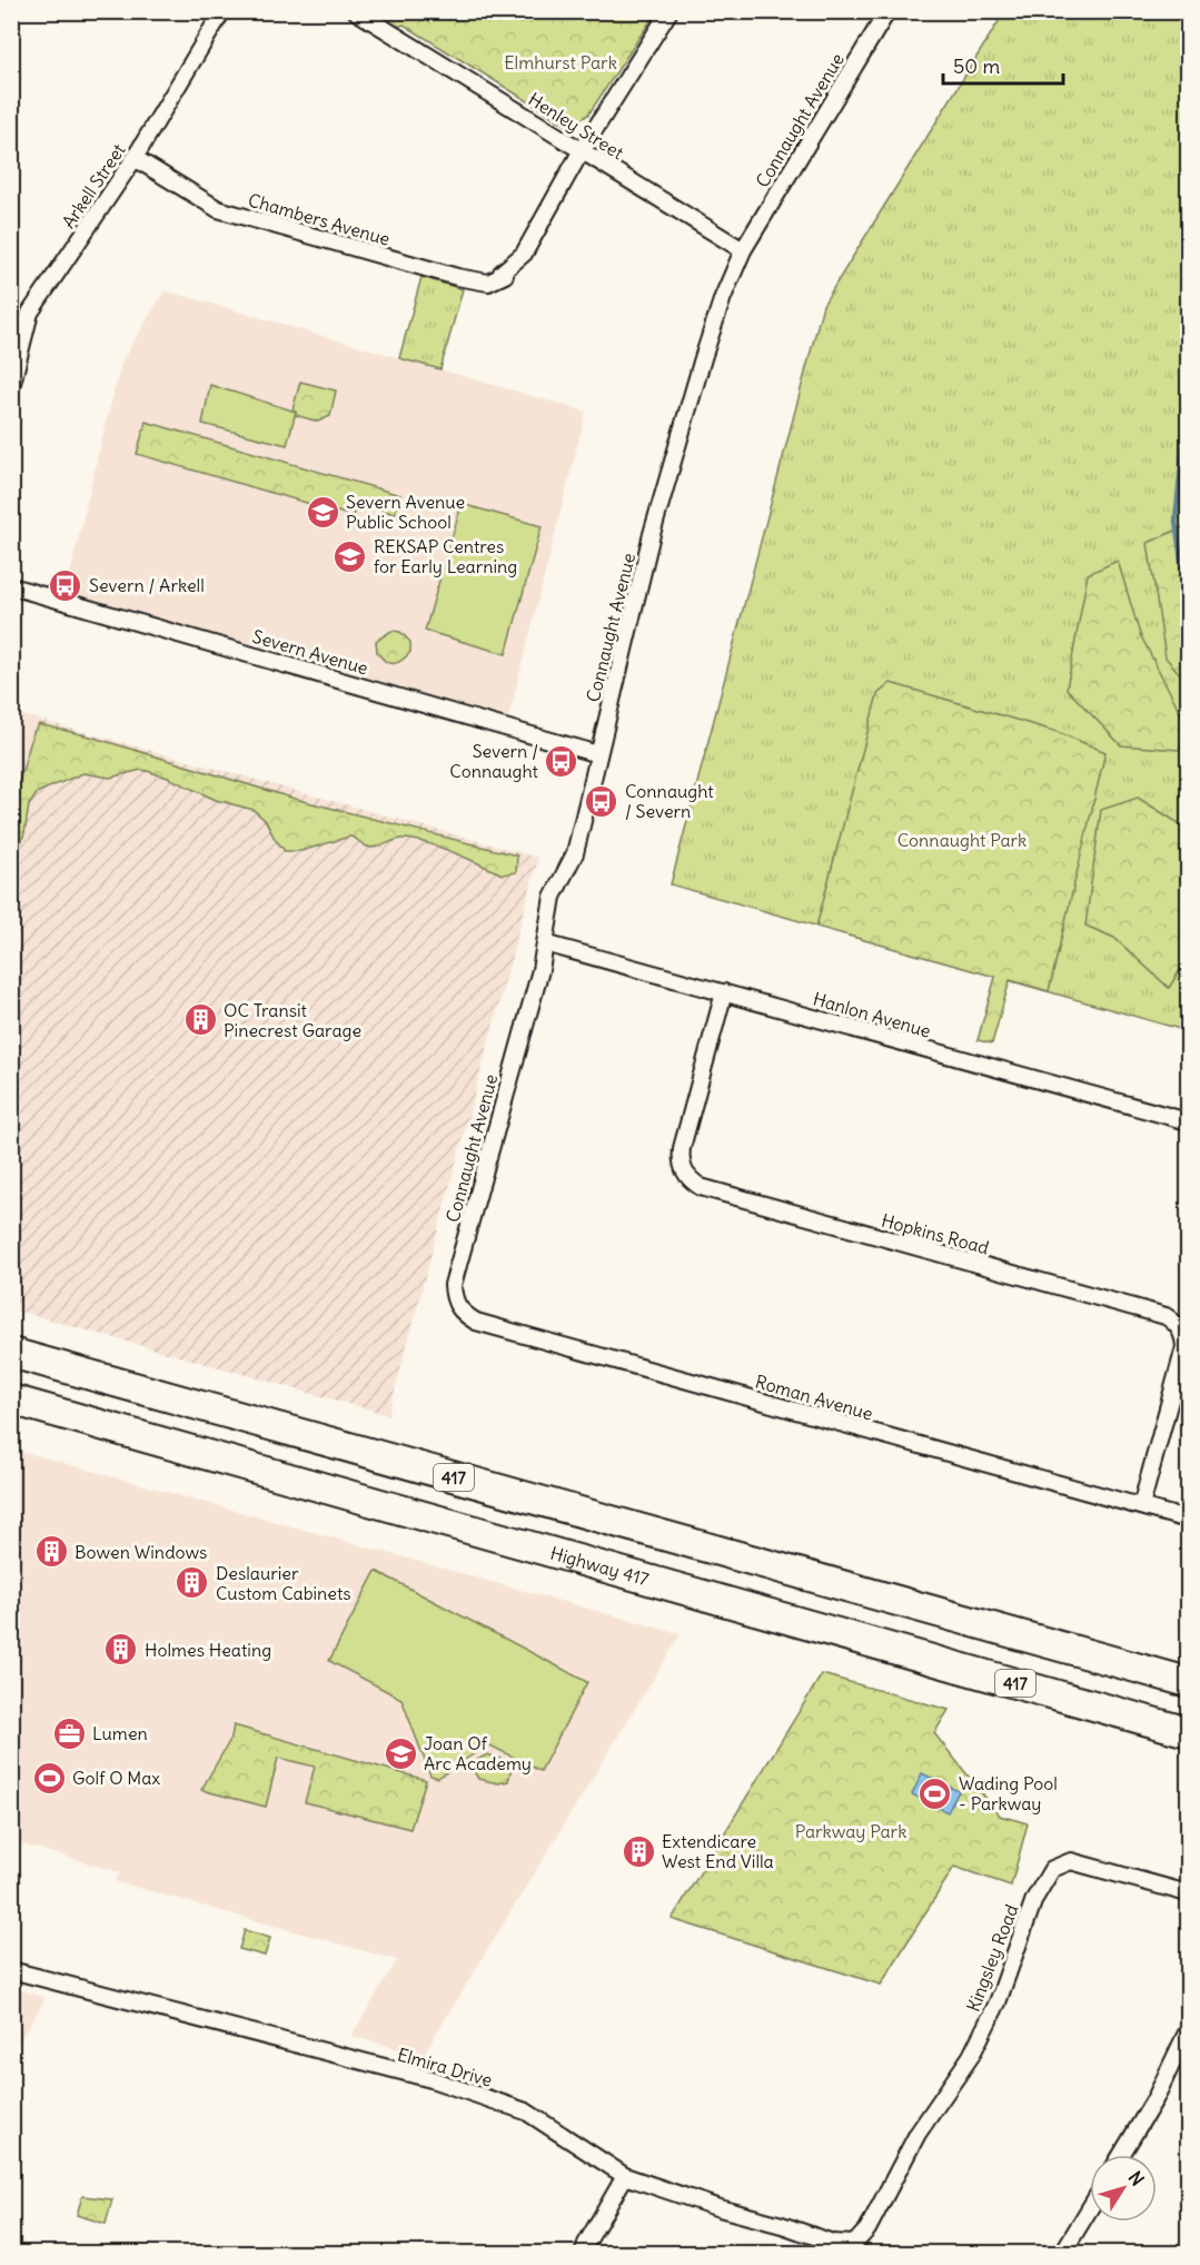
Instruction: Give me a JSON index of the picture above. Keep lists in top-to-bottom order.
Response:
{
  "streets": {
    "highway": ["417", "Highway 417"],
    "street": [
      "Connaught Avenue",
      "Henley Street",
      "Arkell Street",
      "Chambers Avenue",
      "Severn Avenue",
      "Hanlon Avenue",
      "Hopkins Road",
      "Roman Avenue",
      "Kingsley Road",
      "Elmira Drive"
    ]
  },
  "crossings": [
    ["Connaught Avenue", "Henley Street"],
    ["Connaught Avenue", "Severn Avenue"],
    ["Connaught Avenue", "Hanlon Avenue"],
    ["Connaught Avenue", "Roman Avenue"],
    ["Henley Street", "Chambers Avenue"],
    ["Arkell Street", "Chambers Avenue"],
    ["Hanlon Avenue", "Hopkins Road"],
    ["Hopkins Road", "Roman Avenue"],
    ["Kingsley Road", "Elmira Drive"]
  ],
  "parks": ["Elmhurst Park", "Connaught Park", "Parkway Park"],
  "places": {
    "school or university": ["Severn Avenue Public School", "REKSAP Centres for Early Learning", "Joan Of Arc Academy"],
    "bus stop": ["Severn / Arkell", "Severn / Connaught", "Connaught / Severn"],
    "building": [
      "OC Transit Pinecrest Garage",
      "Bowen Windows",
      "Deslaurier Custom Cabinets",
      "Holmes Heating",
      "Extendicare West End Villa"
    ],
    "office": ["Lumen"],
    "sports": ["Golf O Max", "Wading Pool - Parkway"]
  },
  "scale_bar": "50 m",
  "north": "top right"
}
